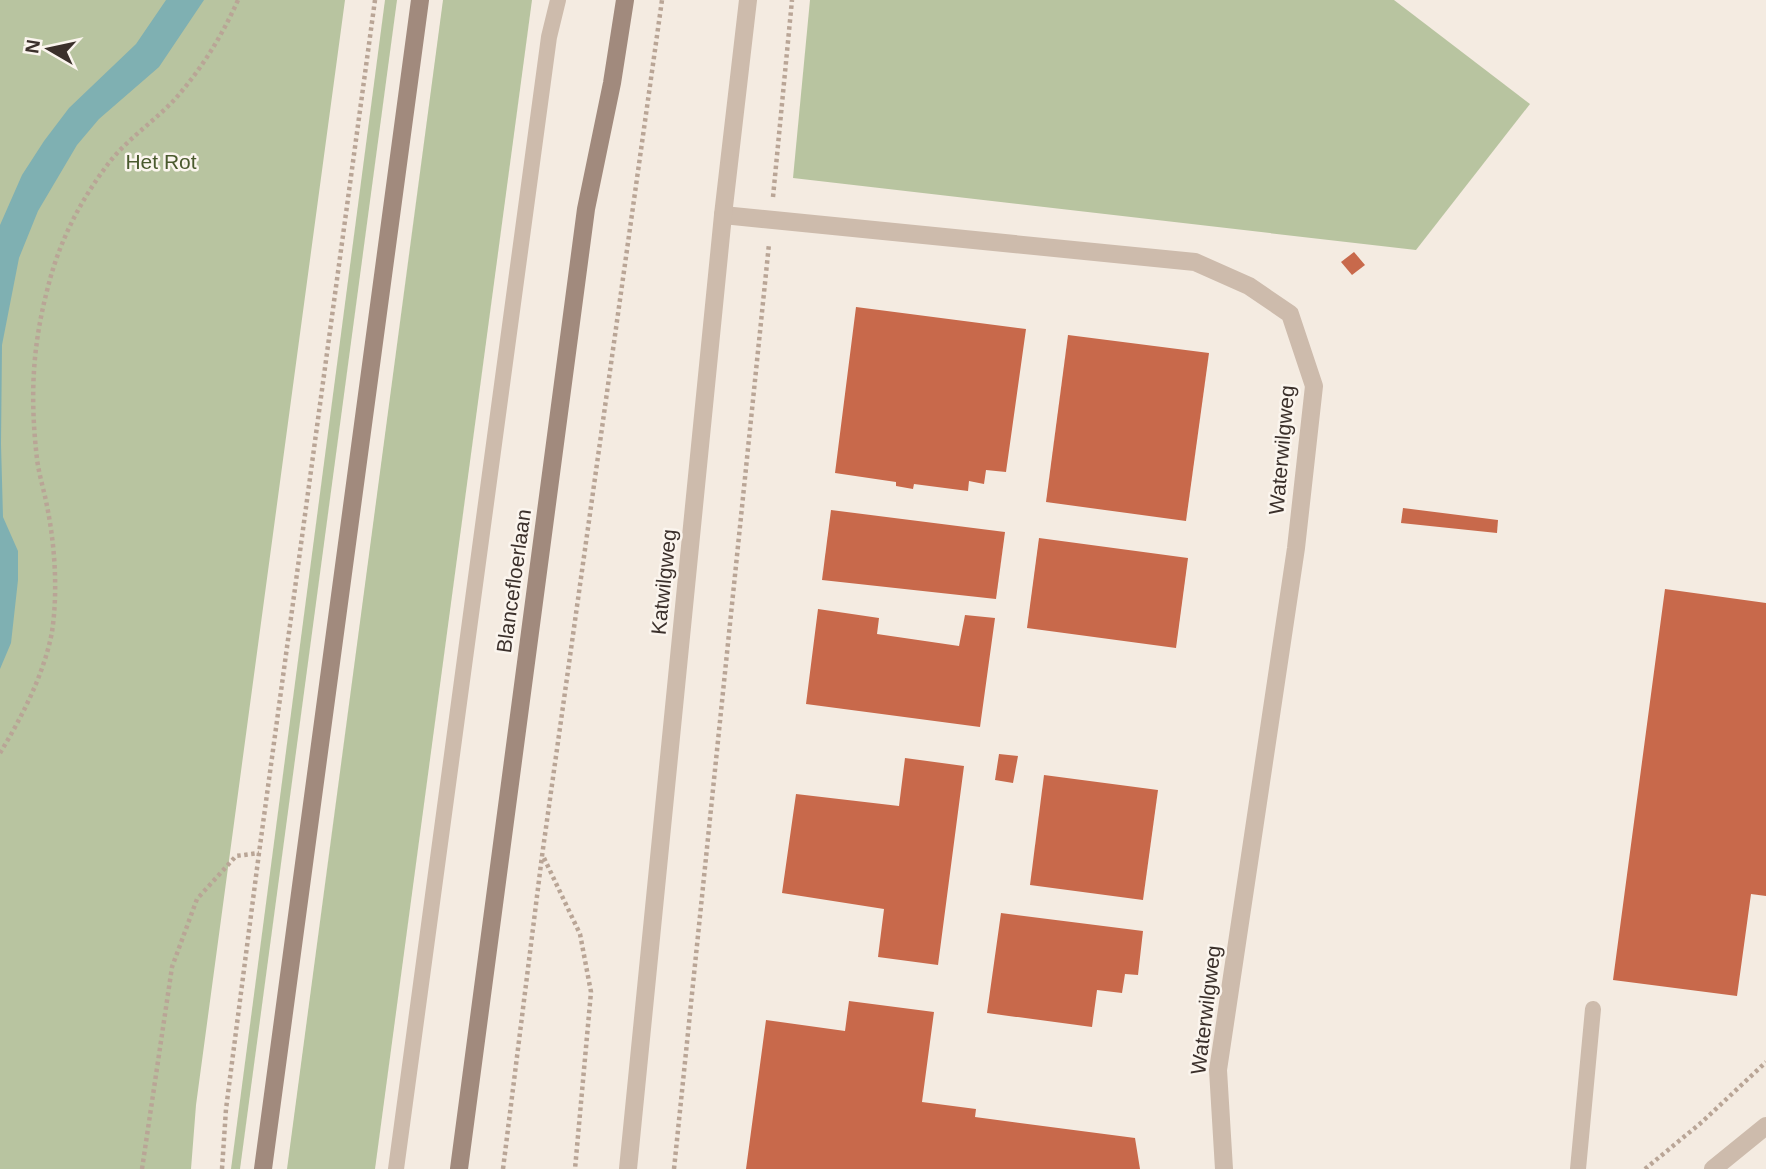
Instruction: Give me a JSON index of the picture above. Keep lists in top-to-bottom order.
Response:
{
  "streets": {
    "main road": ["Blancefloerlaan"],
    "street": ["Waterwilgweg", "Katwilgweg"]
  },
  "crossings": [
    ["Waterwilgweg", "Katwilgweg"]
  ],
  "parks": ["Het Rot"],
  "north": "left"
}
